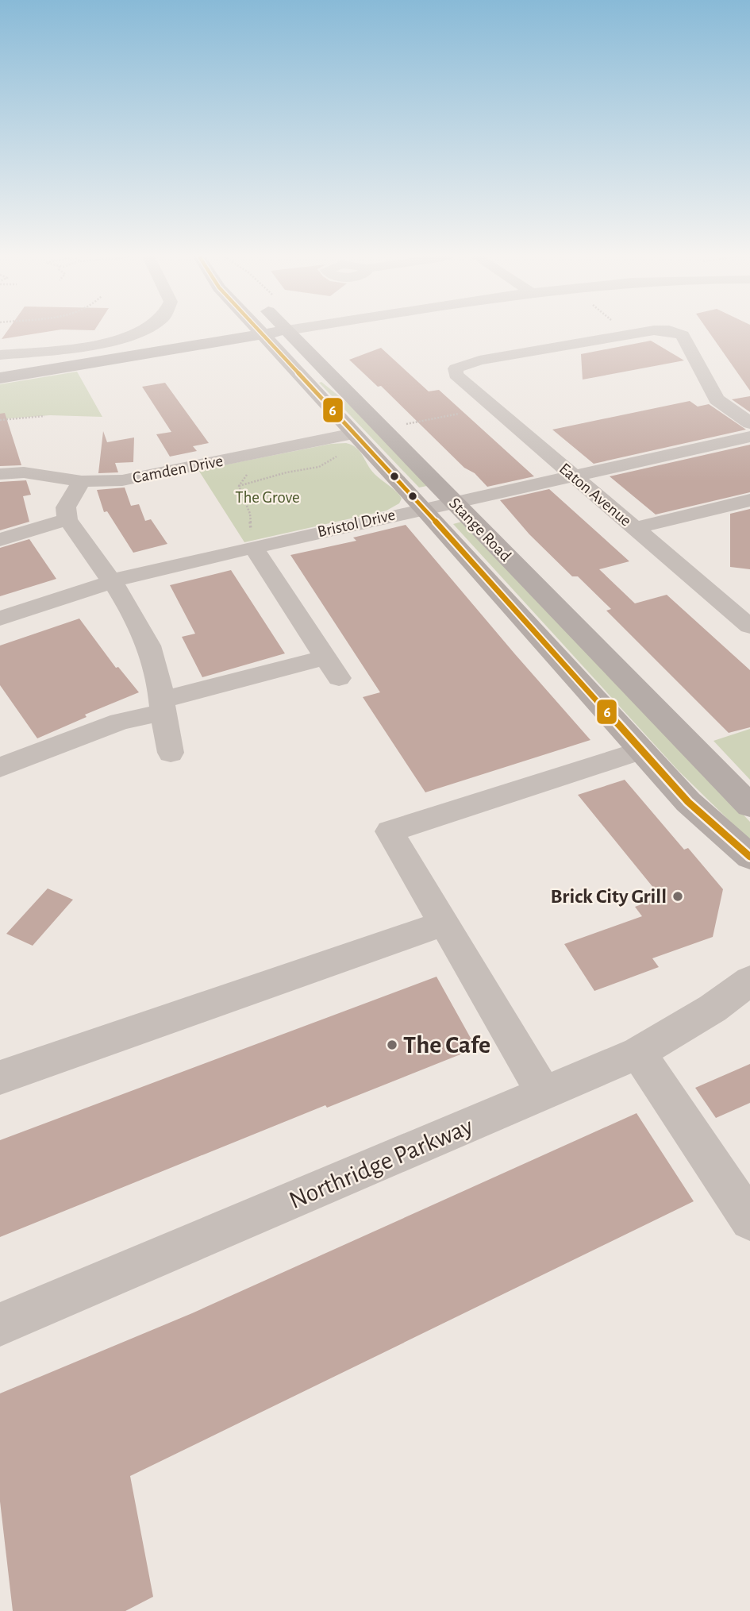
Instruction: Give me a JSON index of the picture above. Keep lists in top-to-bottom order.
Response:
{
  "streets": {
    "main road": ["Stange Road"],
    "street": [
      "Camden Drive",
      "Eaton Avenue",
      "Bristol Drive",
      "Northridge Parkway"
    ]
  },
  "crossings": [
    ["Camden Drive", "Stange Road"],
    ["Eaton Avenue", "Bristol Drive"],
    ["Bristol Drive", "Stange Road"]
  ],
  "parks": ["The Grove"],
  "places": ["Brick City Grill", "The Cafe"],
  "lines": ["transit line 6"]
}
